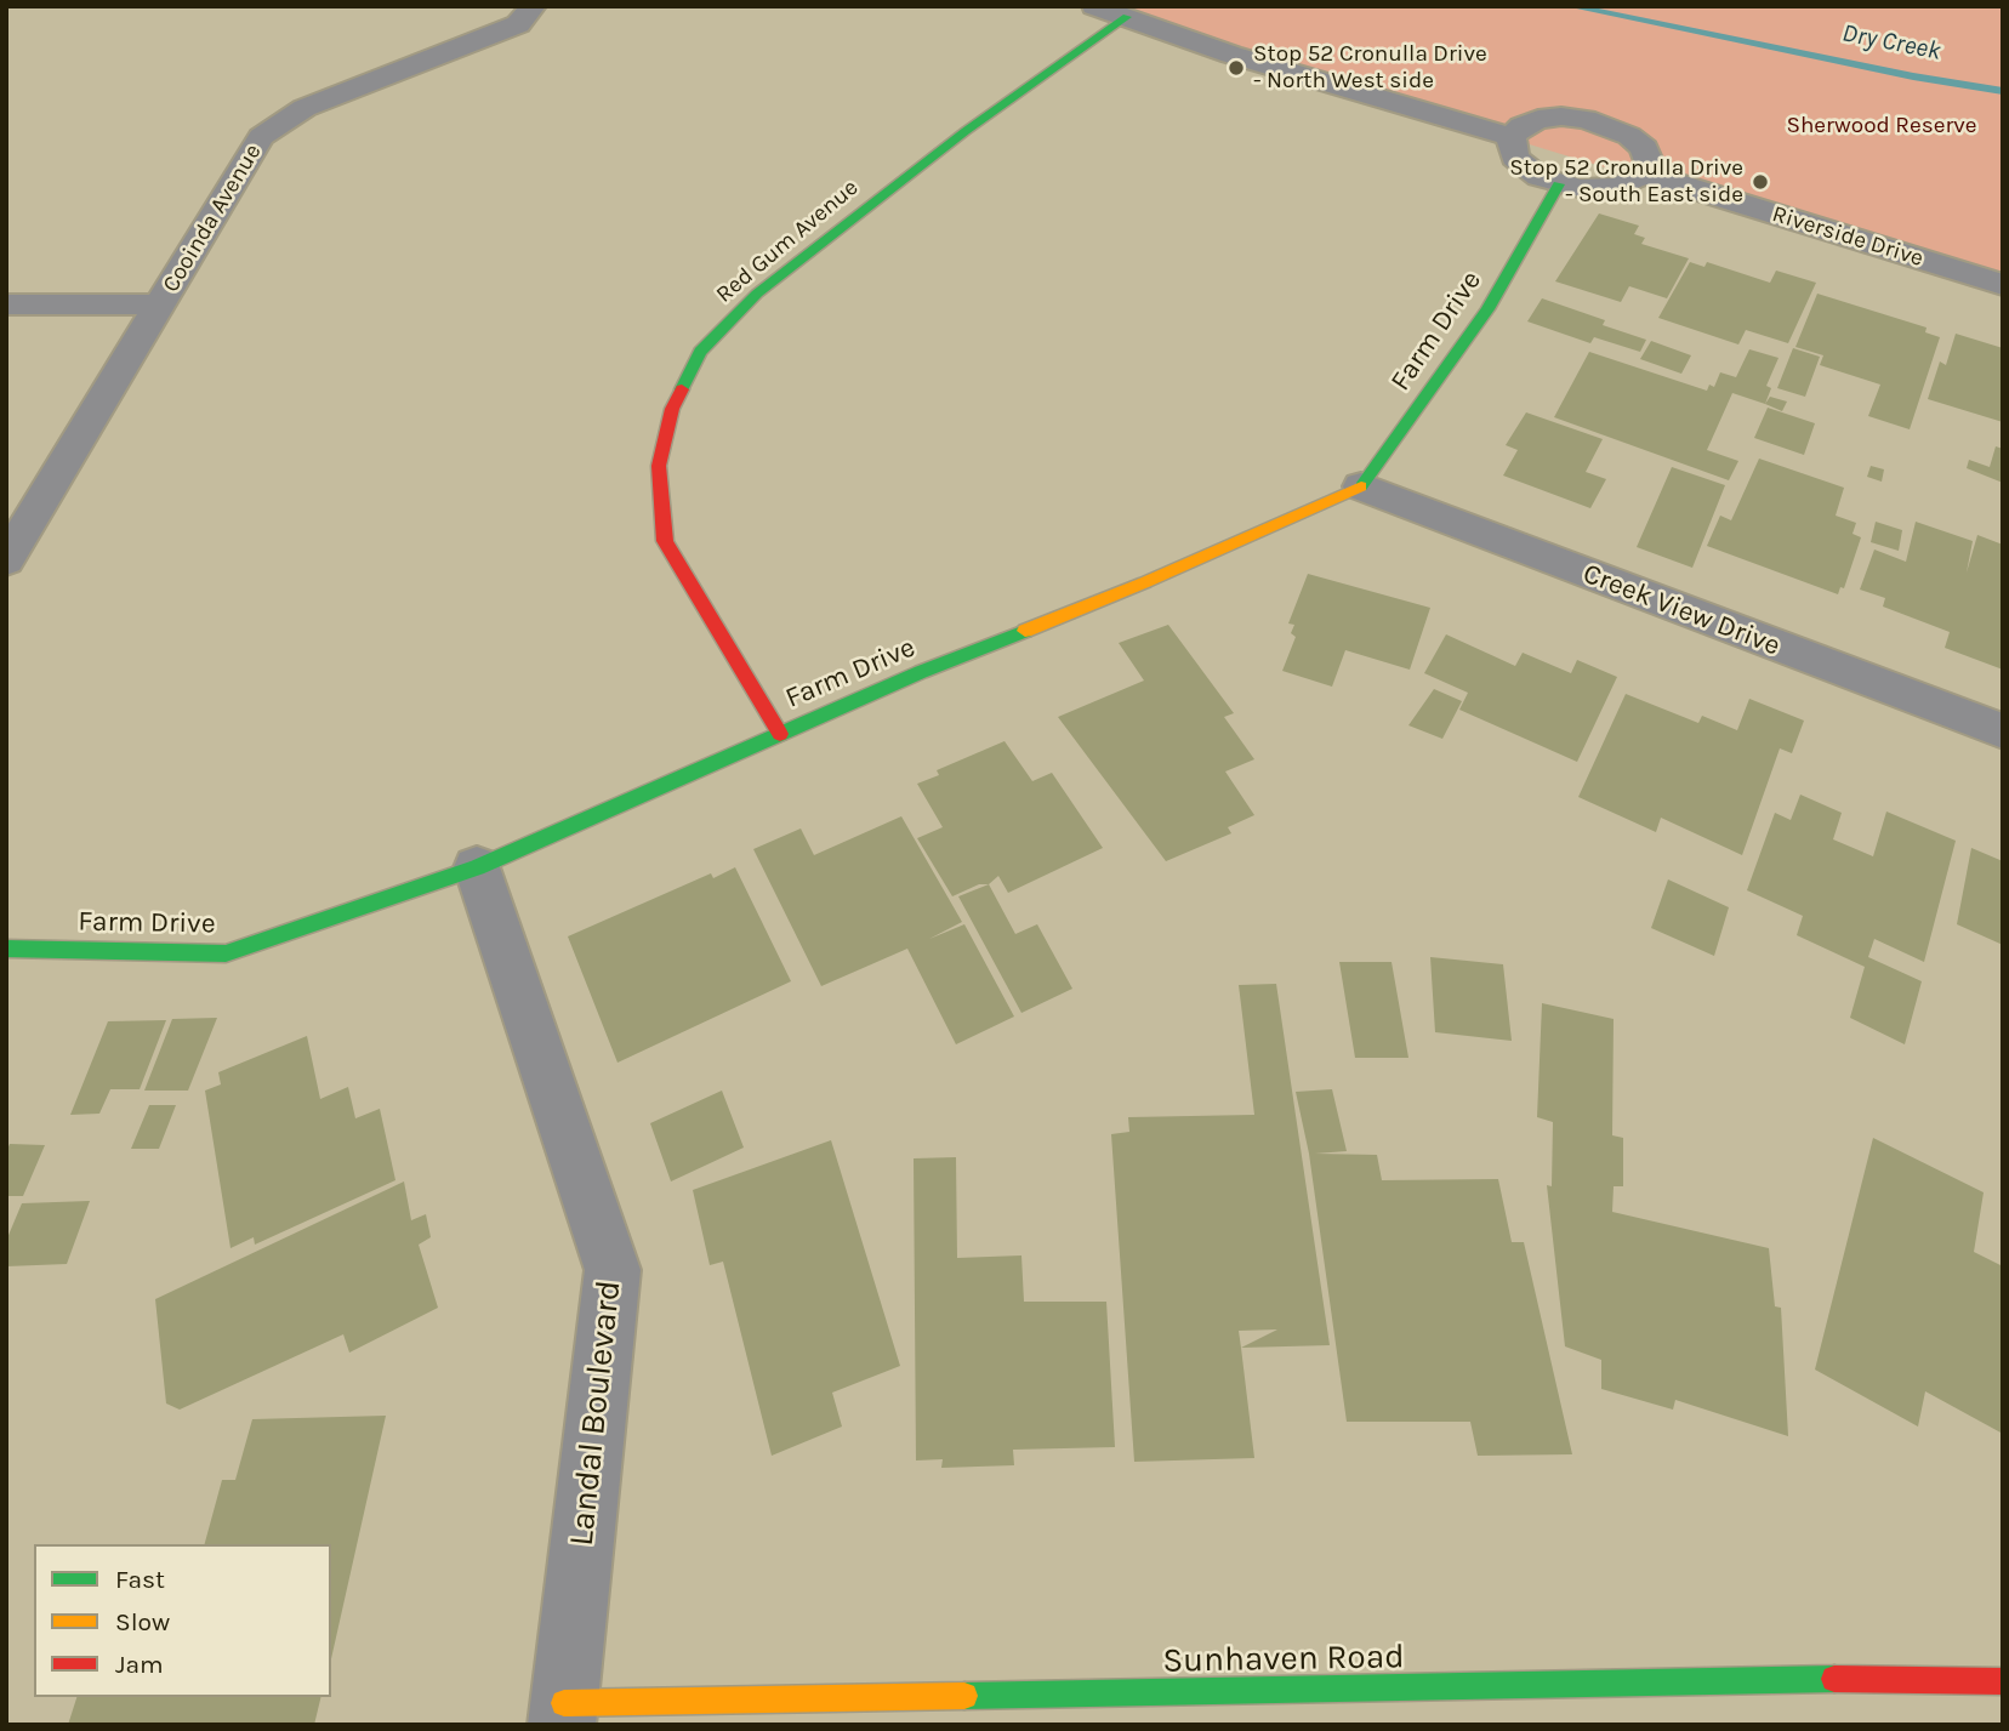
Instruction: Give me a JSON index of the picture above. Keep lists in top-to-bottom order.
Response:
{
  "streets": {
    "street": [
      "Cooinda Avenue",
      "Riverside Drive",
      "Red Gum Avenue",
      "Farm Drive",
      "Creek View Drive",
      "Landal Boulevard",
      "Sunhaven Road"
    ]
  },
  "crossings": [
    ["Red Gum Avenue", "Farm Drive"],
    ["Farm Drive", "Creek View Drive"],
    ["Farm Drive", "Landal Boulevard"],
    ["Landal Boulevard", "Sunhaven Road"]
  ],
  "water": ["Dry Creek"],
  "parks": ["Sherwood Reserve"],
  "places": ["Stop 52 Cronulla Drive - North West side", "Stop 52 Cronulla Drive - South East side"],
  "legend": ["Fast", "Slow", "Jam"]
}
